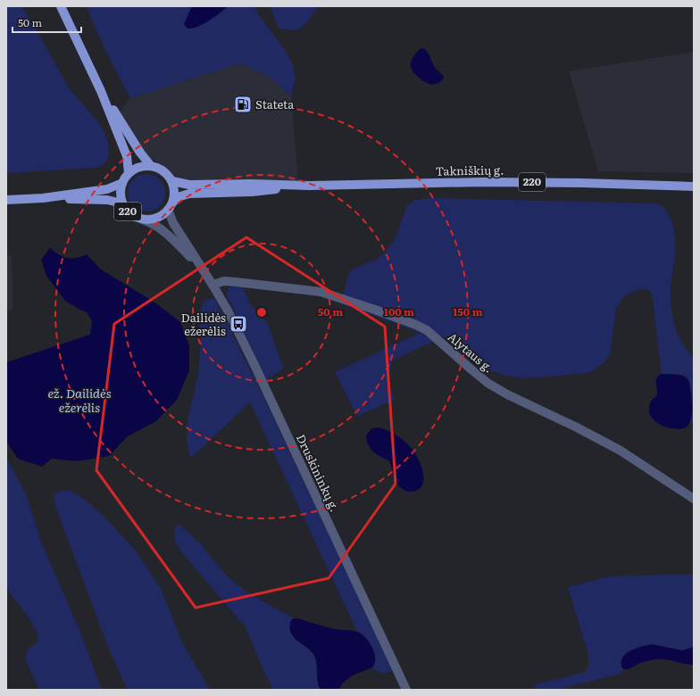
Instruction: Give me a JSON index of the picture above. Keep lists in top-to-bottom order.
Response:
{
  "streets": {
    "main road": ["Takniškių g.", "220"],
    "street": ["Alytaus g.", "Druskininkų g."]
  },
  "crossings": [
    ["Takniškių g.", "220"],
    ["Alytaus g.", "Druskininkų g."]
  ],
  "water": ["ež. Dailidės ežerėlis"],
  "places": {
    "fuel station": ["Stateta"],
    "bus stop": ["Dailidės ežerėlis"]
  },
  "scale_bar": "50 m",
  "rings": ["50 m", "100 m", "150 m"]
}
